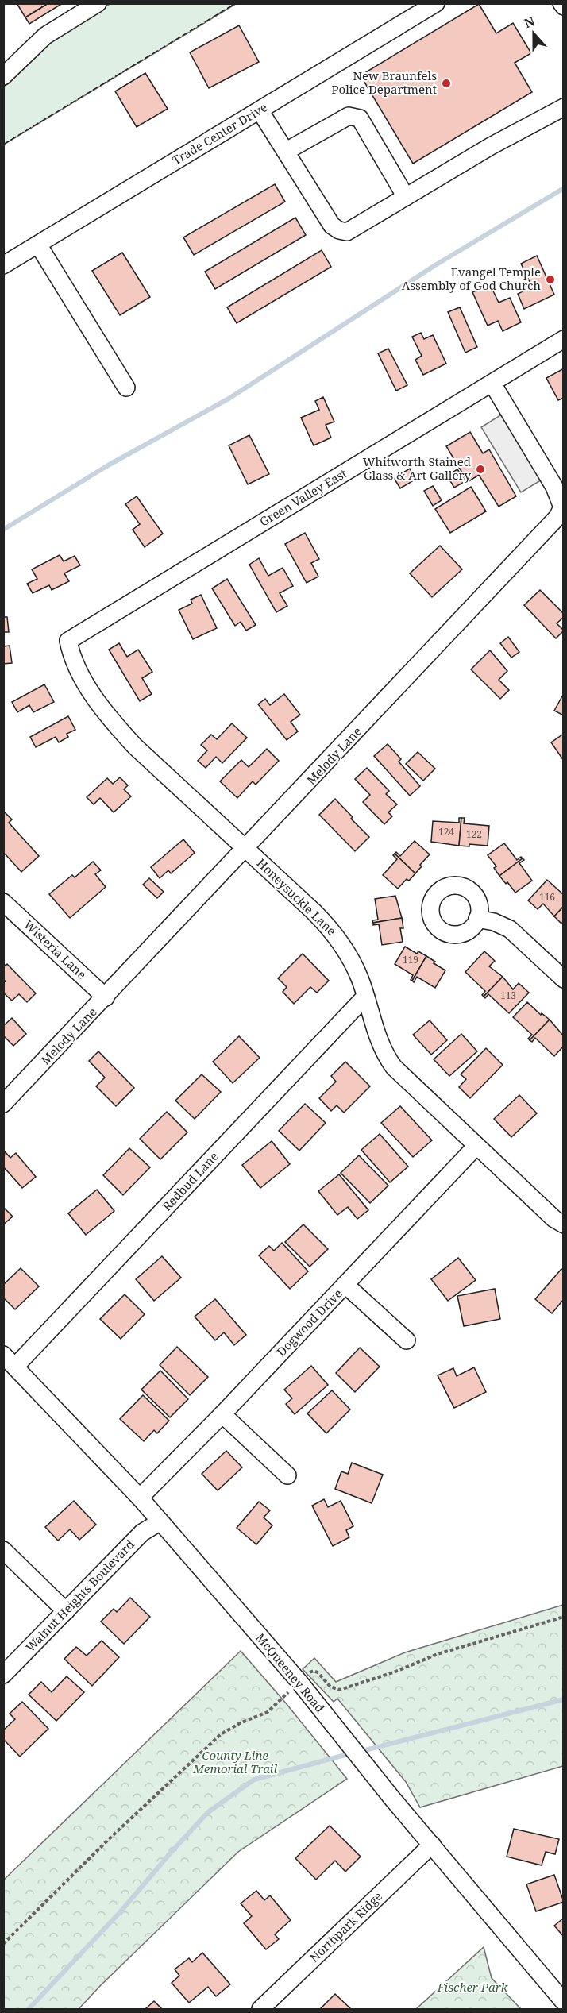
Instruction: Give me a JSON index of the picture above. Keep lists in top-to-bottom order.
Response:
{
  "streets": {
    "street": [
      "Trade Center Drive",
      "Green Valley East",
      "Melody Lane",
      "Honeysuckle Lane",
      "Wisteria Lane",
      "Redbud Lane",
      "Dogwood Drive",
      "Walnut Heights Boulevard",
      "McQueeney Road",
      "Northpark Ridge"
    ]
  },
  "crossings": [
    ["Green Valley East", "Melody Lane"],
    ["Green Valley East", "Honeysuckle Lane"],
    ["Melody Lane", "Honeysuckle Lane"],
    ["Melody Lane", "Wisteria Lane"],
    ["Honeysuckle Lane", "Redbud Lane"],
    ["Honeysuckle Lane", "Dogwood Drive"],
    ["Redbud Lane", "McQueeney Road"],
    ["Dogwood Drive", "McQueeney Road"],
    ["Walnut Heights Boulevard", "McQueeney Road"],
    ["McQueeney Road", "Northpark Ridge"]
  ],
  "parks": ["County Line Memorial Trail", "Fischer Park"],
  "places": ["New Braunfels Police Department", "Evangel Temple Assembly of God Church", "Whitworth Stained Glass & Art Gallery"],
  "house_numbers": [
    "124",
    "122",
    "116",
    "119",
    "113"
  ],
  "north": "top"
}
